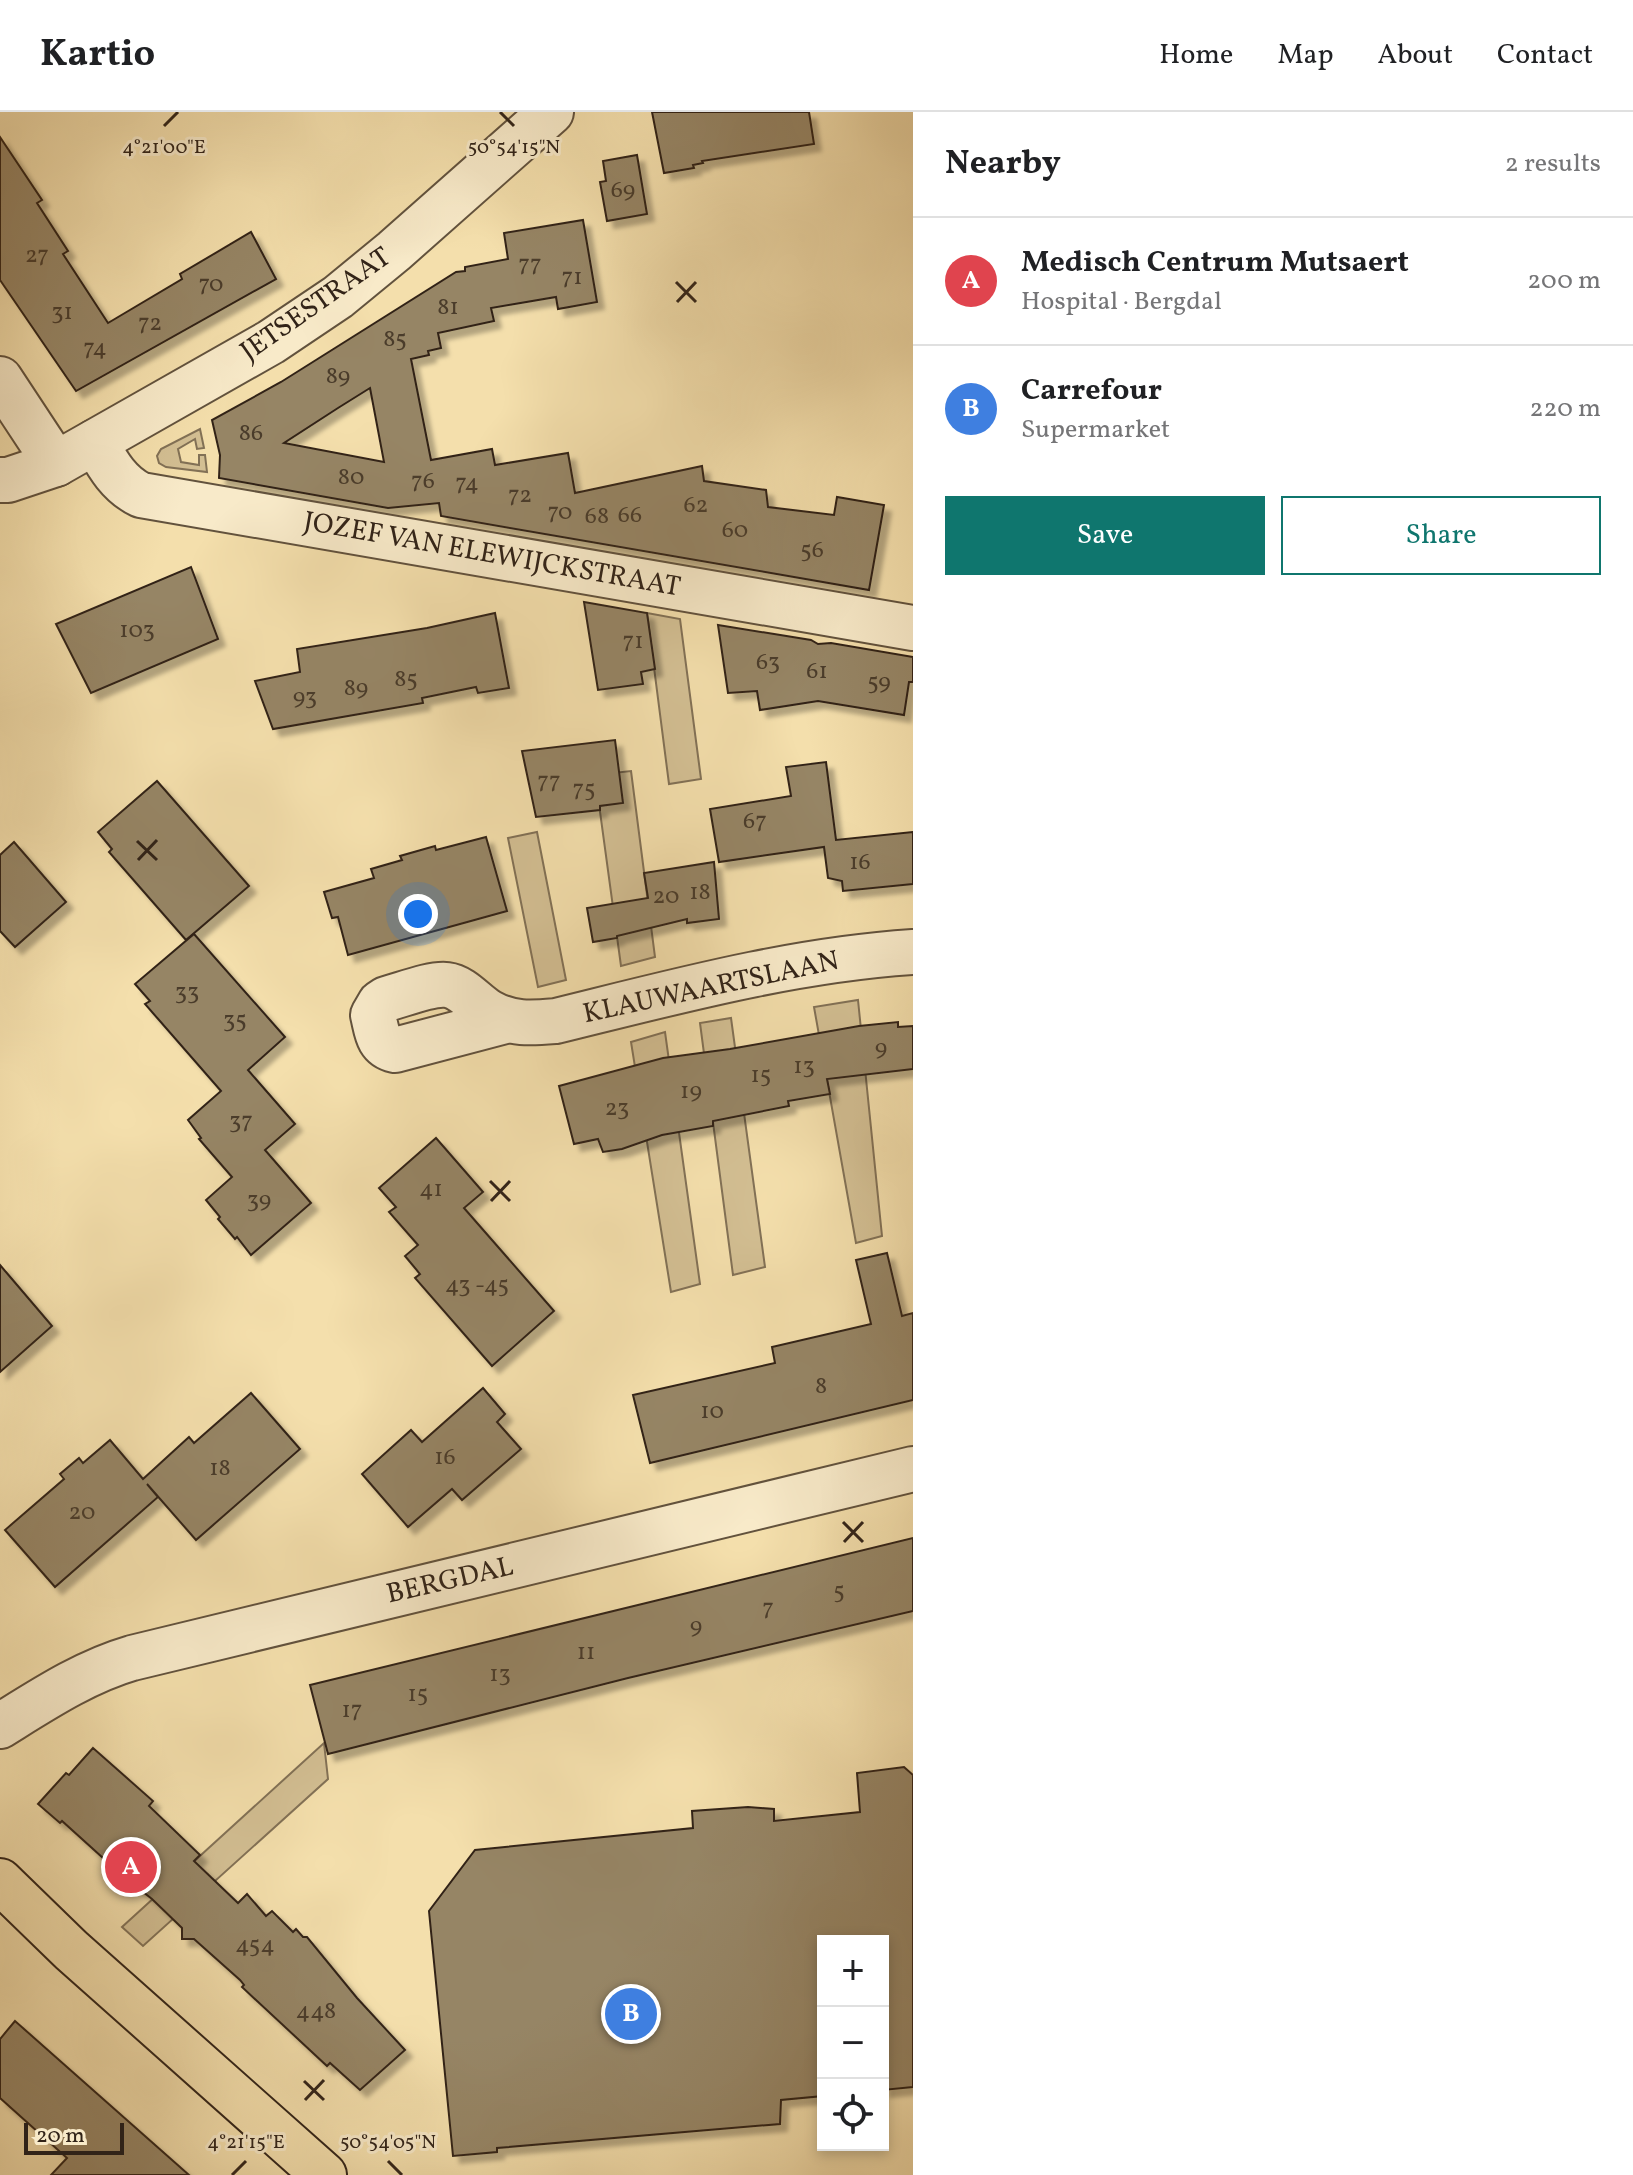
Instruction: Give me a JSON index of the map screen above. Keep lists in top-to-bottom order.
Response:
{
  "streets": {
    "street": [
      "JETSESTRAAT",
      "JOZEF VAN ELEWIJCKSTRAAT",
      "KLAUWAARTSLAAN",
      "BERGDAL"
    ]
  },
  "crossings": [
    ["JETSESTRAAT", "JOZEF VAN ELEWIJCKSTRAAT"]
  ],
  "house_numbers": [
    "69",
    "27",
    "77",
    "71",
    "70",
    "81",
    "31",
    "72",
    "85",
    "74",
    "89",
    "86",
    "80",
    "76",
    "74",
    "72",
    "62",
    "70",
    "66",
    "68",
    "60",
    "56",
    "103",
    "71",
    "63",
    "61",
    "85",
    "59",
    "89",
    "93",
    "77",
    "75",
    "67",
    "16",
    "18",
    "20",
    "33",
    "35",
    "9",
    "13",
    "15",
    "19",
    "23",
    "37",
    "41",
    "39",
    "43 -45",
    "8",
    "10",
    "16",
    "18",
    "20",
    "5",
    "7",
    "9",
    "11",
    "13",
    "15",
    "17",
    "454",
    "448"
  ],
  "scale_bar": "20 m",
  "page": {
    "header": "Kartio",
    "nav": [
      "Home",
      "Map",
      "About",
      "Contact"
    ],
    "heading": ["Nearby", "2 results"],
    "list": [
      {
        "mark": "A",
        "name": "Medisch Centrum Mutsaert",
        "note": "Hospital · Bergdal",
        "value": "200 m"
      },
      {
        "mark": "B",
        "name": "Carrefour",
        "note": "Supermarket",
        "value": "220 m"
      }
    ],
    "buttons": ["Save", "Share"],
    "pins": ["A", "B"],
    "map_buttons": ["+", "−"],
    "scale": "20 m"
  },
  "coordinates": [
    "50°54'15\"N",
    "4°21'00\"E",
    "4°21'15\"E",
    "50°54'05\"N"
  ]
}
